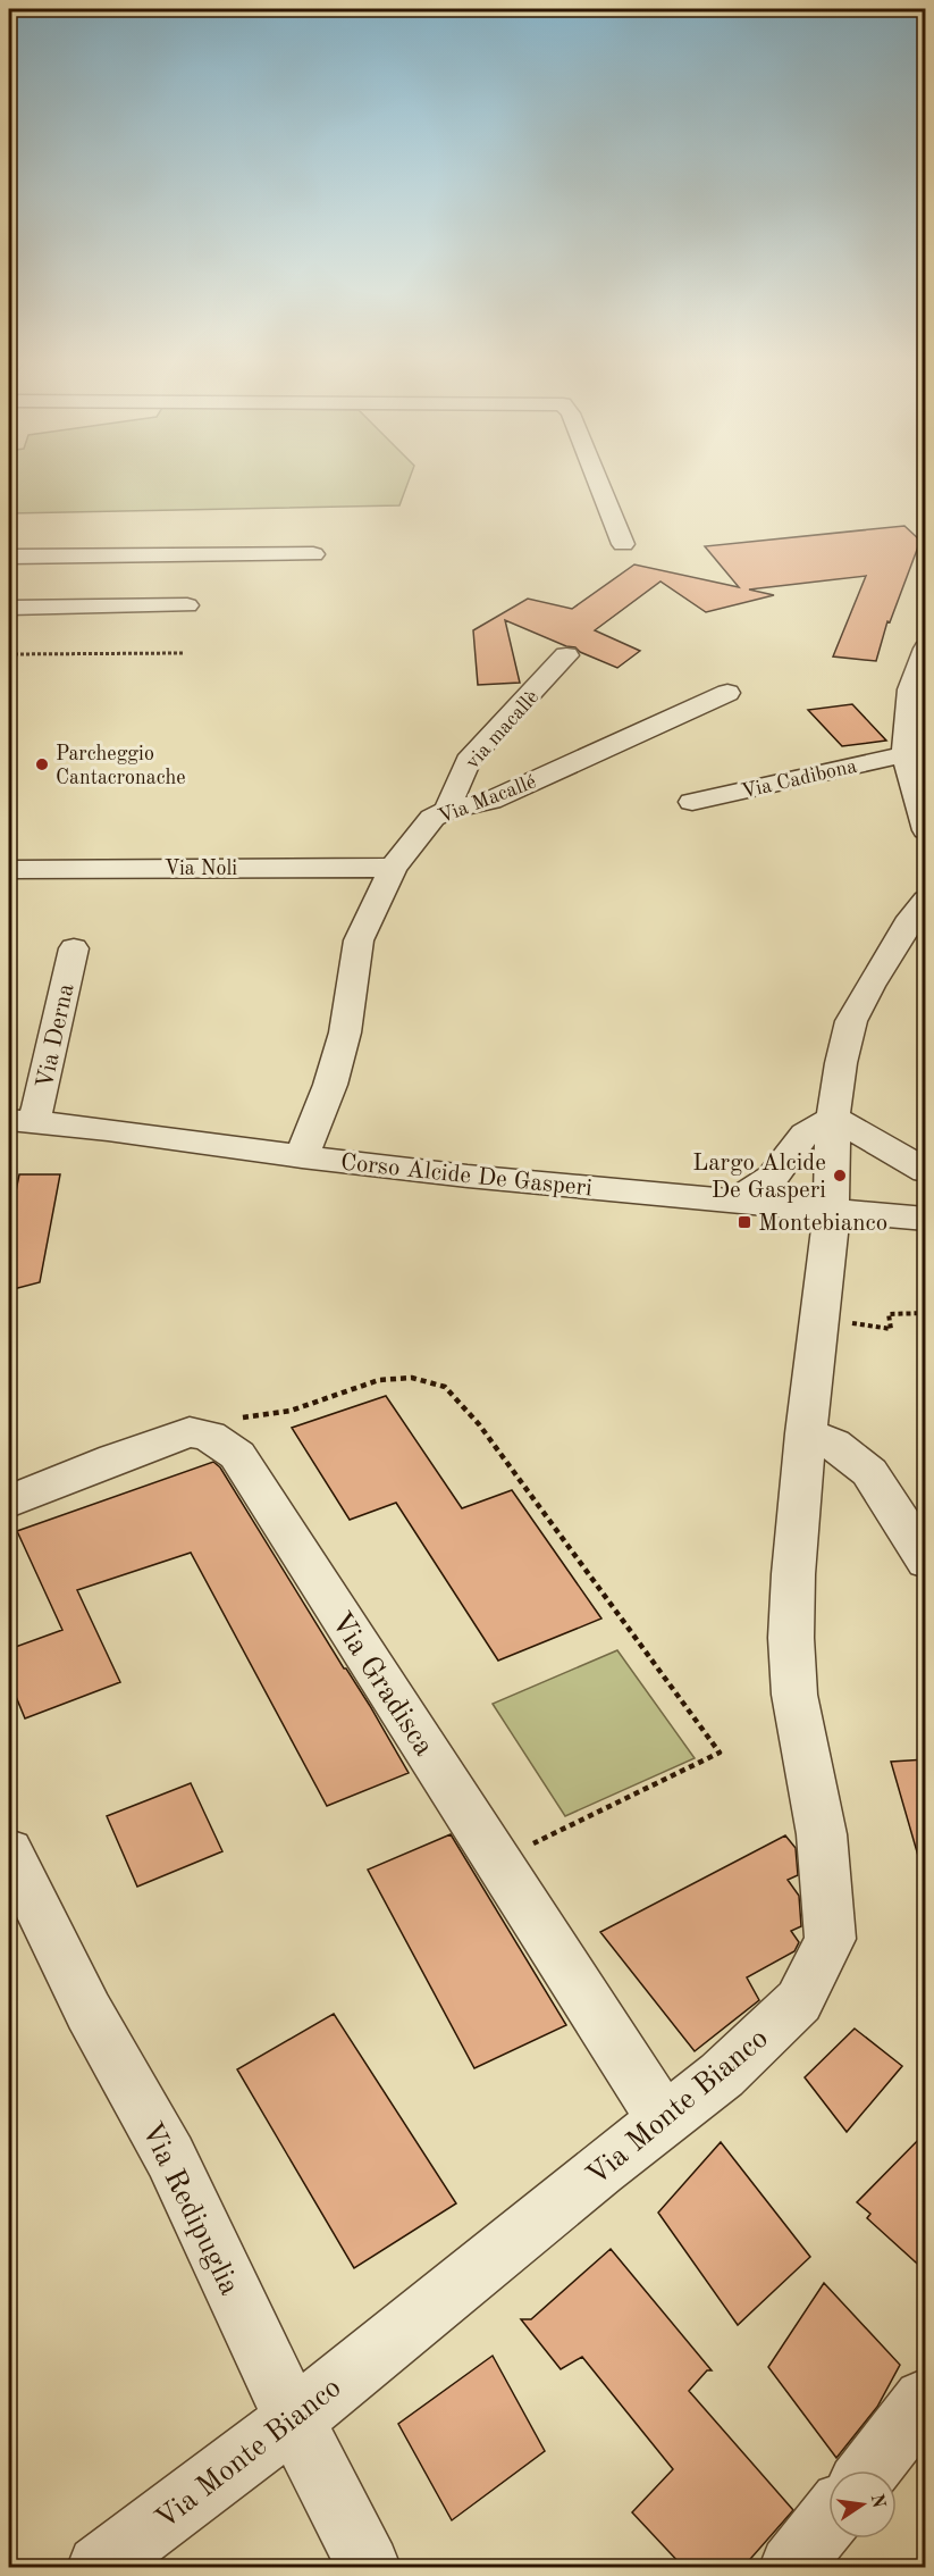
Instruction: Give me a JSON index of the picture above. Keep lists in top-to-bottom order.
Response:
{
  "streets": {
    "street": [
      "via macallè",
      "Via Cadibona",
      "Via Macallé",
      "Via Noli",
      "Via Derna",
      "Corso Alcide De Gasperi",
      "Via Gradisca",
      "Via Monte Bianco",
      "Via Redipuglia"
    ]
  },
  "crossings": [
    ["via macallè", "Via Macallé"],
    ["Via Macallé", "Via Noli"],
    ["Via Macallé", "Corso Alcide De Gasperi"],
    ["Via Derna", "Corso Alcide De Gasperi"],
    ["Corso Alcide De Gasperi", "Via Monte Bianco"],
    ["Via Gradisca", "Via Monte Bianco"],
    ["Via Monte Bianco", "Via Redipuglia"]
  ],
  "places": {
    "other": ["Parcheggio Cantacronache", "Largo Alcide De Gasperi"],
    "transit": ["Montebianco"]
  },
  "north": "right"
}
